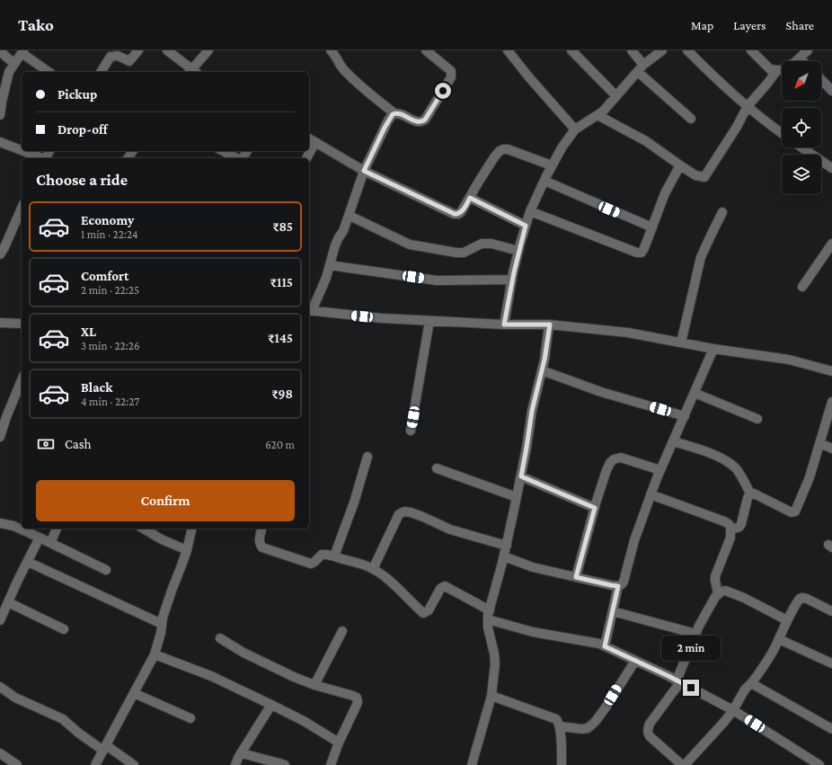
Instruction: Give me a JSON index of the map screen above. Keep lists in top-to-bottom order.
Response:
{
  "north": "bottom left",
  "page": {
    "header": "Tako",
    "nav": ["Map", "Layers", "Share"],
    "banner": ["Pickup", "Drop-off"],
    "heading": "Choose a ride",
    "list": [
      {
        "name": "Economy",
        "note": "1 min · 22:24",
        "value": "₹85"
      },
      {
        "name": "Comfort",
        "note": "2 min · 22:25",
        "value": "₹115"
      },
      {
        "name": "XL",
        "note": "3 min · 22:26",
        "value": "₹145"
      },
      {
        "name": "Black",
        "note": "4 min · 22:27",
        "value": "₹98"
      }
    ],
    "pay": ["Cash", "620 m"],
    "buttons": "Confirm",
    "bubble": "2 min"
  }
}
